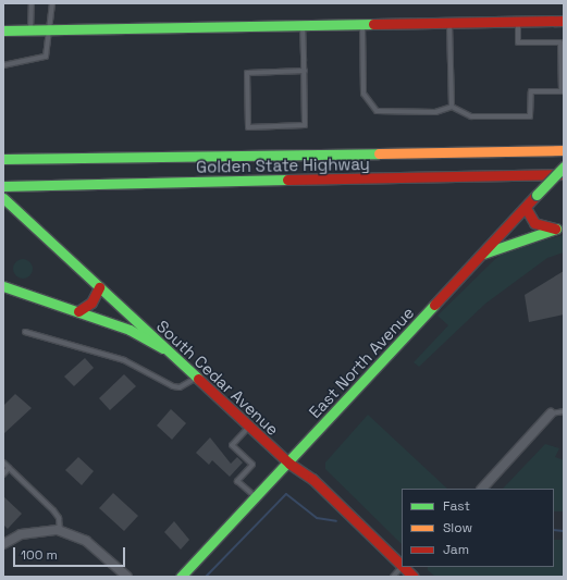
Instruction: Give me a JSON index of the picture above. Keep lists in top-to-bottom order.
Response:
{
  "streets": {
    "main road": ["Golden State Highway", "East North Avenue", "South Cedar Avenue"]
  },
  "crossings": [
    ["East North Avenue", "South Cedar Avenue"]
  ],
  "legend": ["Fast", "Slow", "Jam"],
  "scale_bar": "100 m"
}
